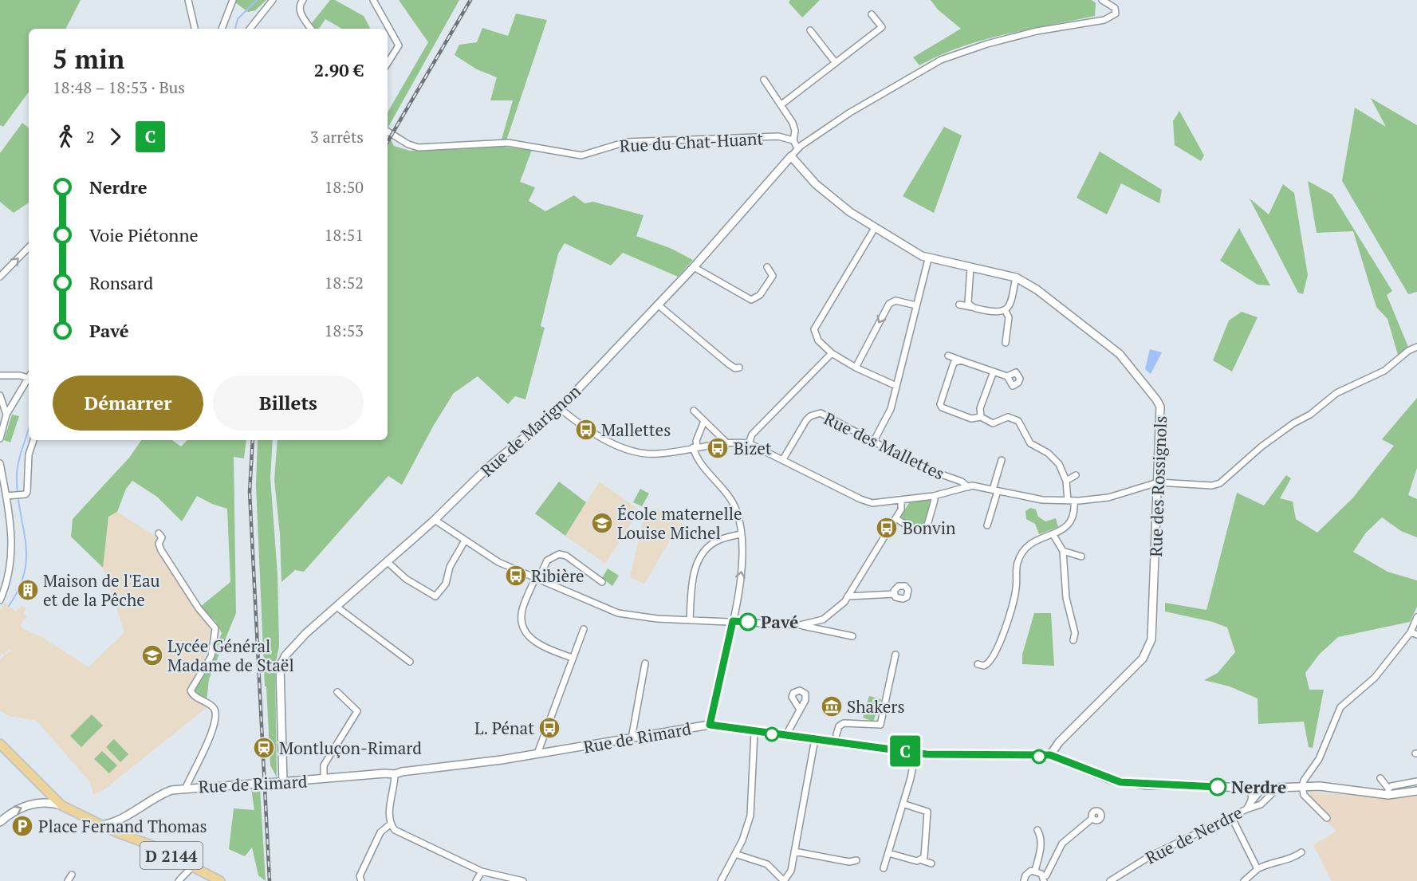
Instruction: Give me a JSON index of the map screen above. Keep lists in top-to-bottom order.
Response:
{
  "streets": {
    "main road": ["D 2144"],
    "street": [
      "Rue du Chat-Huant",
      "Rue de Marignon",
      "Rue des Mallettes",
      "Rue des Rossignols",
      "Rue de Rimard",
      "Rue de Nerdre"
    ]
  },
  "crossings": [
    ["Rue de Marignon", "Rue des Rossignols"],
    ["Rue de Marignon", "Rue de Rimard"],
    ["Rue des Mallettes", "Rue des Rossignols"],
    ["Rue des Rossignols", "Rue de Rimard"],
    ["Rue de Rimard", "Rue de Nerdre"],
    ["Rue de Rimard", "D 2144"]
  ],
  "places": {
    "bus stop": [
      "Mallettes",
      "Bizet",
      "Bonvin",
      "Ribière",
      "L. Pénat"
    ],
    "school or university": ["École maternelle Louise Michel", "Lycée Général Madame de Staël"],
    "building": ["Maison de l'Eau et de la Pêche"],
    "other": ["Pavé", "Nerdre"],
    "museum": ["Shakers"],
    "station": ["Montluçon-Rimard"],
    "parking": ["Place Fernand Thomas"]
  },
  "lines": ["bus line C"],
  "page": {
    "on_map": "C",
    "heading": ["5 min", "18:48 – 18:53 · Bus", "2.90 €"],
    "legs": ["2", "C", "3 arrêts"],
    "list": [
      {
        "name": "Nerdre",
        "value": "18:50"
      },
      {
        "name": "Voie Piétonne",
        "value": "18:51"
      },
      {
        "name": "Ronsard",
        "value": "18:52"
      },
      {
        "name": "Pavé",
        "value": "18:53"
      }
    ],
    "buttons": ["Démarrer", "Billets"]
  }
}
